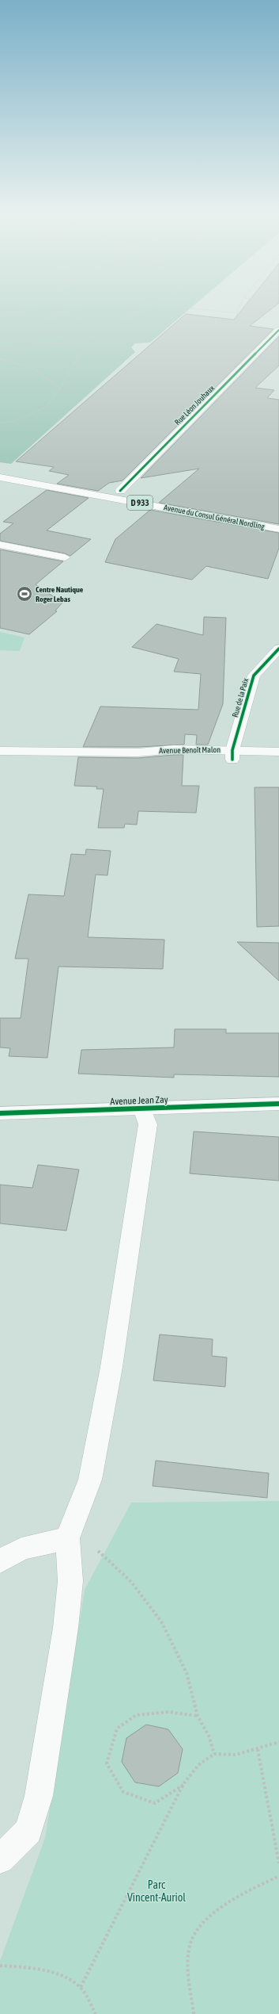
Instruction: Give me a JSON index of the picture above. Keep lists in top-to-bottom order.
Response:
{
  "streets": {
    "street": [
      "Rue Léon Jouhaux",
      "D 933",
      "Avenue du Consul Général Nordling",
      "Rue de la Paix",
      "Avenue Benoît Malon",
      "Avenue Jean Zay"
    ]
  },
  "crossings": [
    ["Rue Léon Jouhaux", "Avenue du Consul Général Nordling"],
    ["Rue de la Paix", "Avenue Benoît Malon"]
  ],
  "parks": ["Parc Vincent-Auriol"],
  "places": {
    "sports": ["Centre Nautique Roger Lebas"]
  }
}
